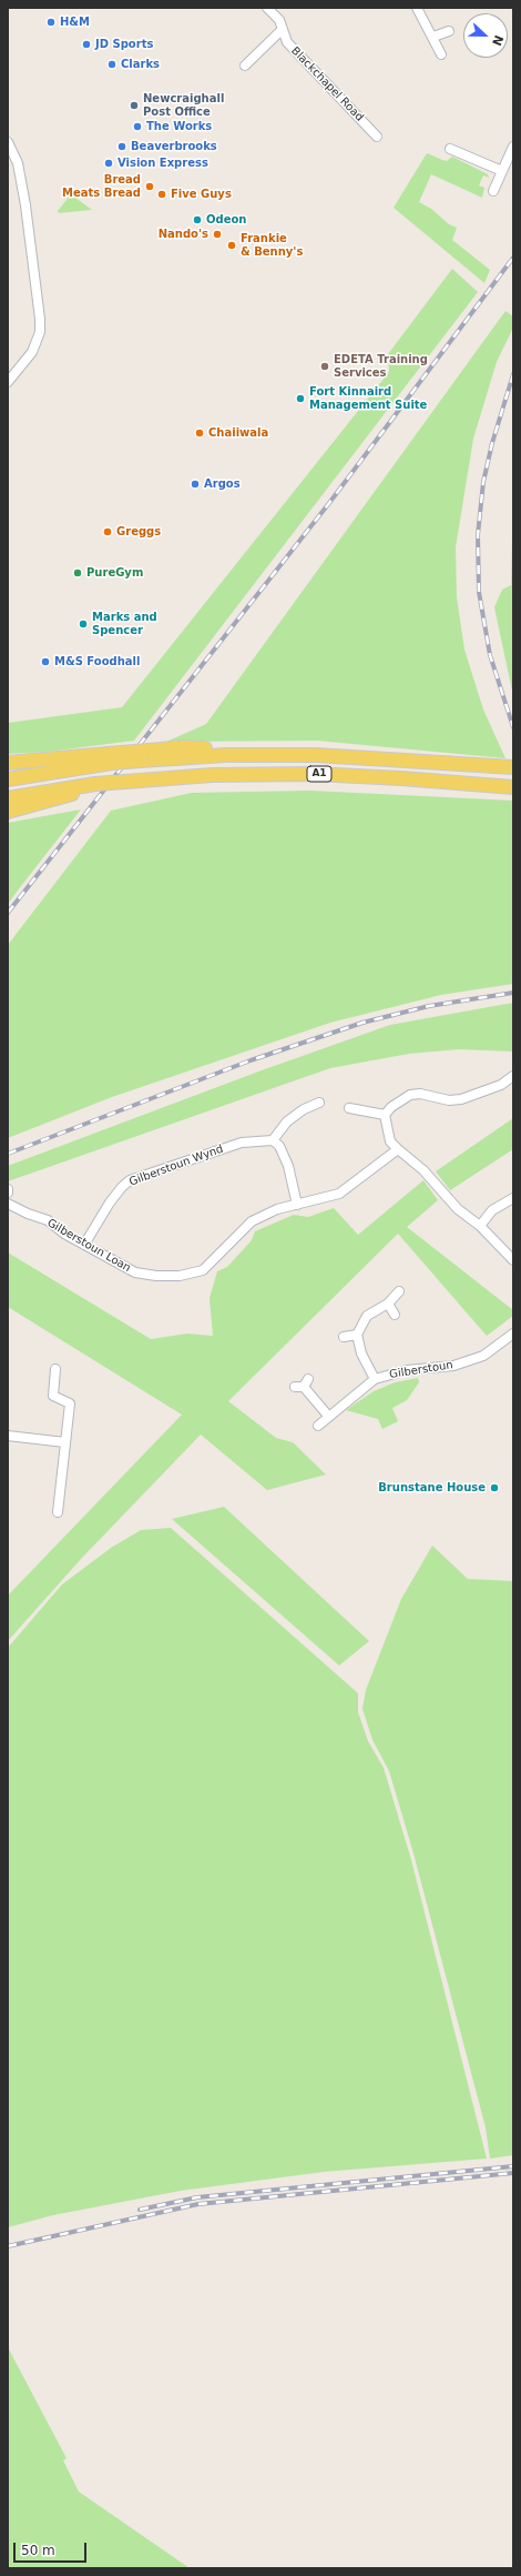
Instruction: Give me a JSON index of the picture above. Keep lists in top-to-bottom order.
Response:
{
  "streets": {
    "main road": ["A1"],
    "street": [
      "Blackchapel Road",
      "Gilberstoun Wynd",
      "Gilberstoun Loan",
      "Gilberstoun"
    ]
  },
  "crossings": [
    ["Gilberstoun Wynd", "Gilberstoun Loan"]
  ],
  "places": [
    "H&M",
    "JD Sports",
    "Clarks",
    "Newcraighall Post Office",
    "The Works",
    "Beaverbrooks",
    "Vision Express",
    "Bread Meats Bread",
    "Five Guys",
    "Odeon",
    "Nando's",
    "Frankie & Benny's",
    "EDETA Training Services",
    "Fort Kinnaird Management Suite",
    "Chaiiwala",
    "Argos",
    "Greggs",
    "PureGym",
    "Marks and Spencer",
    "M&S Foodhall",
    "Brunstane House"
  ],
  "scale_bar": "50 m",
  "north": "right"
}
